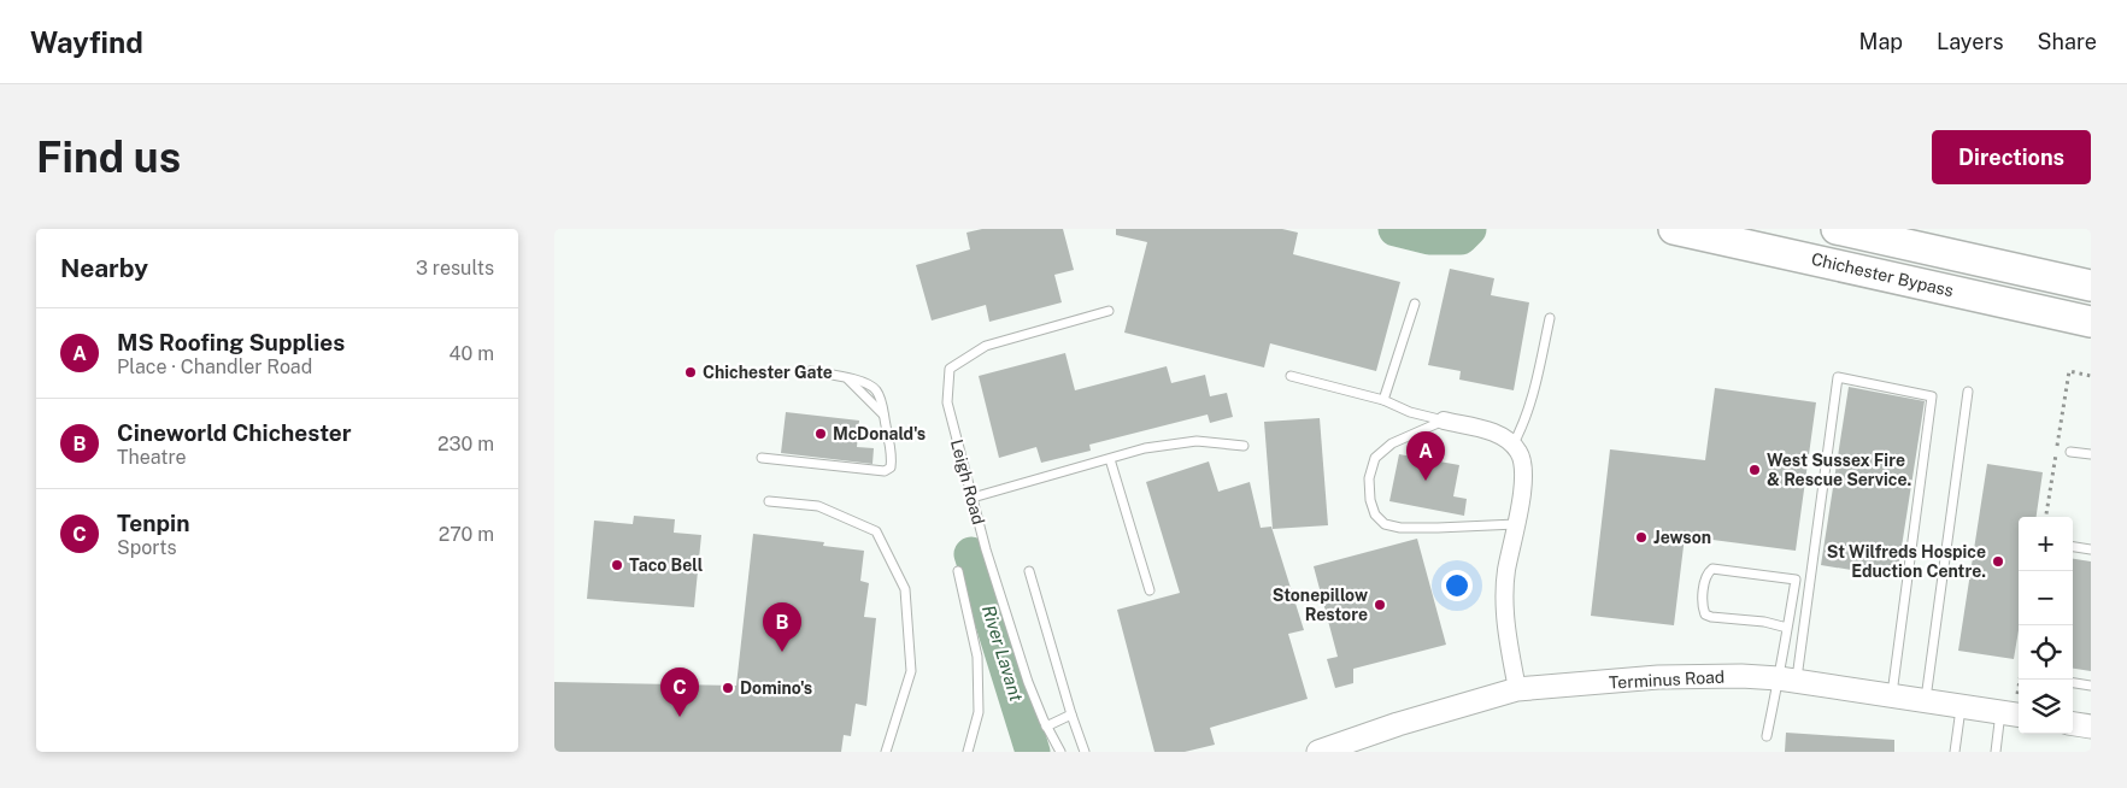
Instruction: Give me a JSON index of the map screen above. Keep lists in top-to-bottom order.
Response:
{
  "streets": {
    "highway": ["Chichester Bypass"],
    "street": ["Terminus Road"],
    "lane": ["Leigh Road"]
  },
  "water": ["River Lavant"],
  "places": [
    "Chichester Gate",
    "McDonald's",
    "West Sussex Fire & Rescue Service.",
    "Jewson",
    "St Wilfreds Hospice Eduction Centre.",
    "Taco Bell",
    "Stonepillow Restore",
    "Domino's"
  ],
  "page": {
    "header": "Wayfind",
    "nav": ["Map", "Layers", "Share"],
    "buttons": "Directions",
    "title": "Find us",
    "heading": ["Nearby", "3 results"],
    "list": [
      {
        "mark": "A",
        "name": "MS Roofing Supplies",
        "note": "Place · Chandler Road",
        "value": "40 m"
      },
      {
        "mark": "B",
        "name": "Cineworld Chichester",
        "note": "Theatre",
        "value": "230 m"
      },
      {
        "mark": "C",
        "name": "Tenpin",
        "note": "Sports",
        "value": "270 m"
      }
    ],
    "pins": ["A", "B", "C"],
    "map_buttons": ["+", "−"]
  }
}
